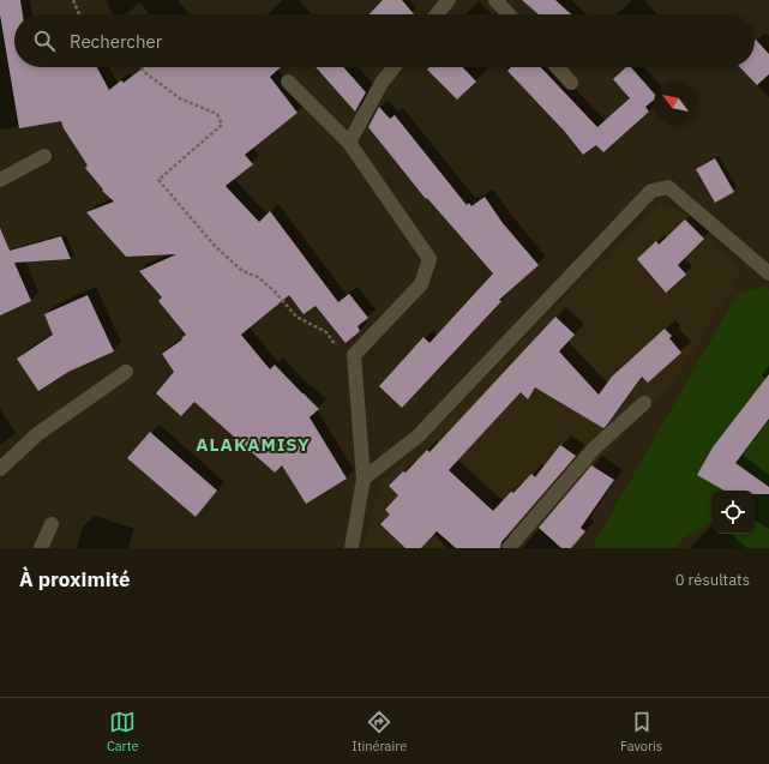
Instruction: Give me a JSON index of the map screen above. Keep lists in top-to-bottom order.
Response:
{
  "districts": ["ALAKAMISY"],
  "north": "top left",
  "page": {
    "search": "Rechercher",
    "heading": ["À proximité", "0 résultats"],
    "nav": ["Carte", "Itinéraire", "Favoris"]
  }
}
